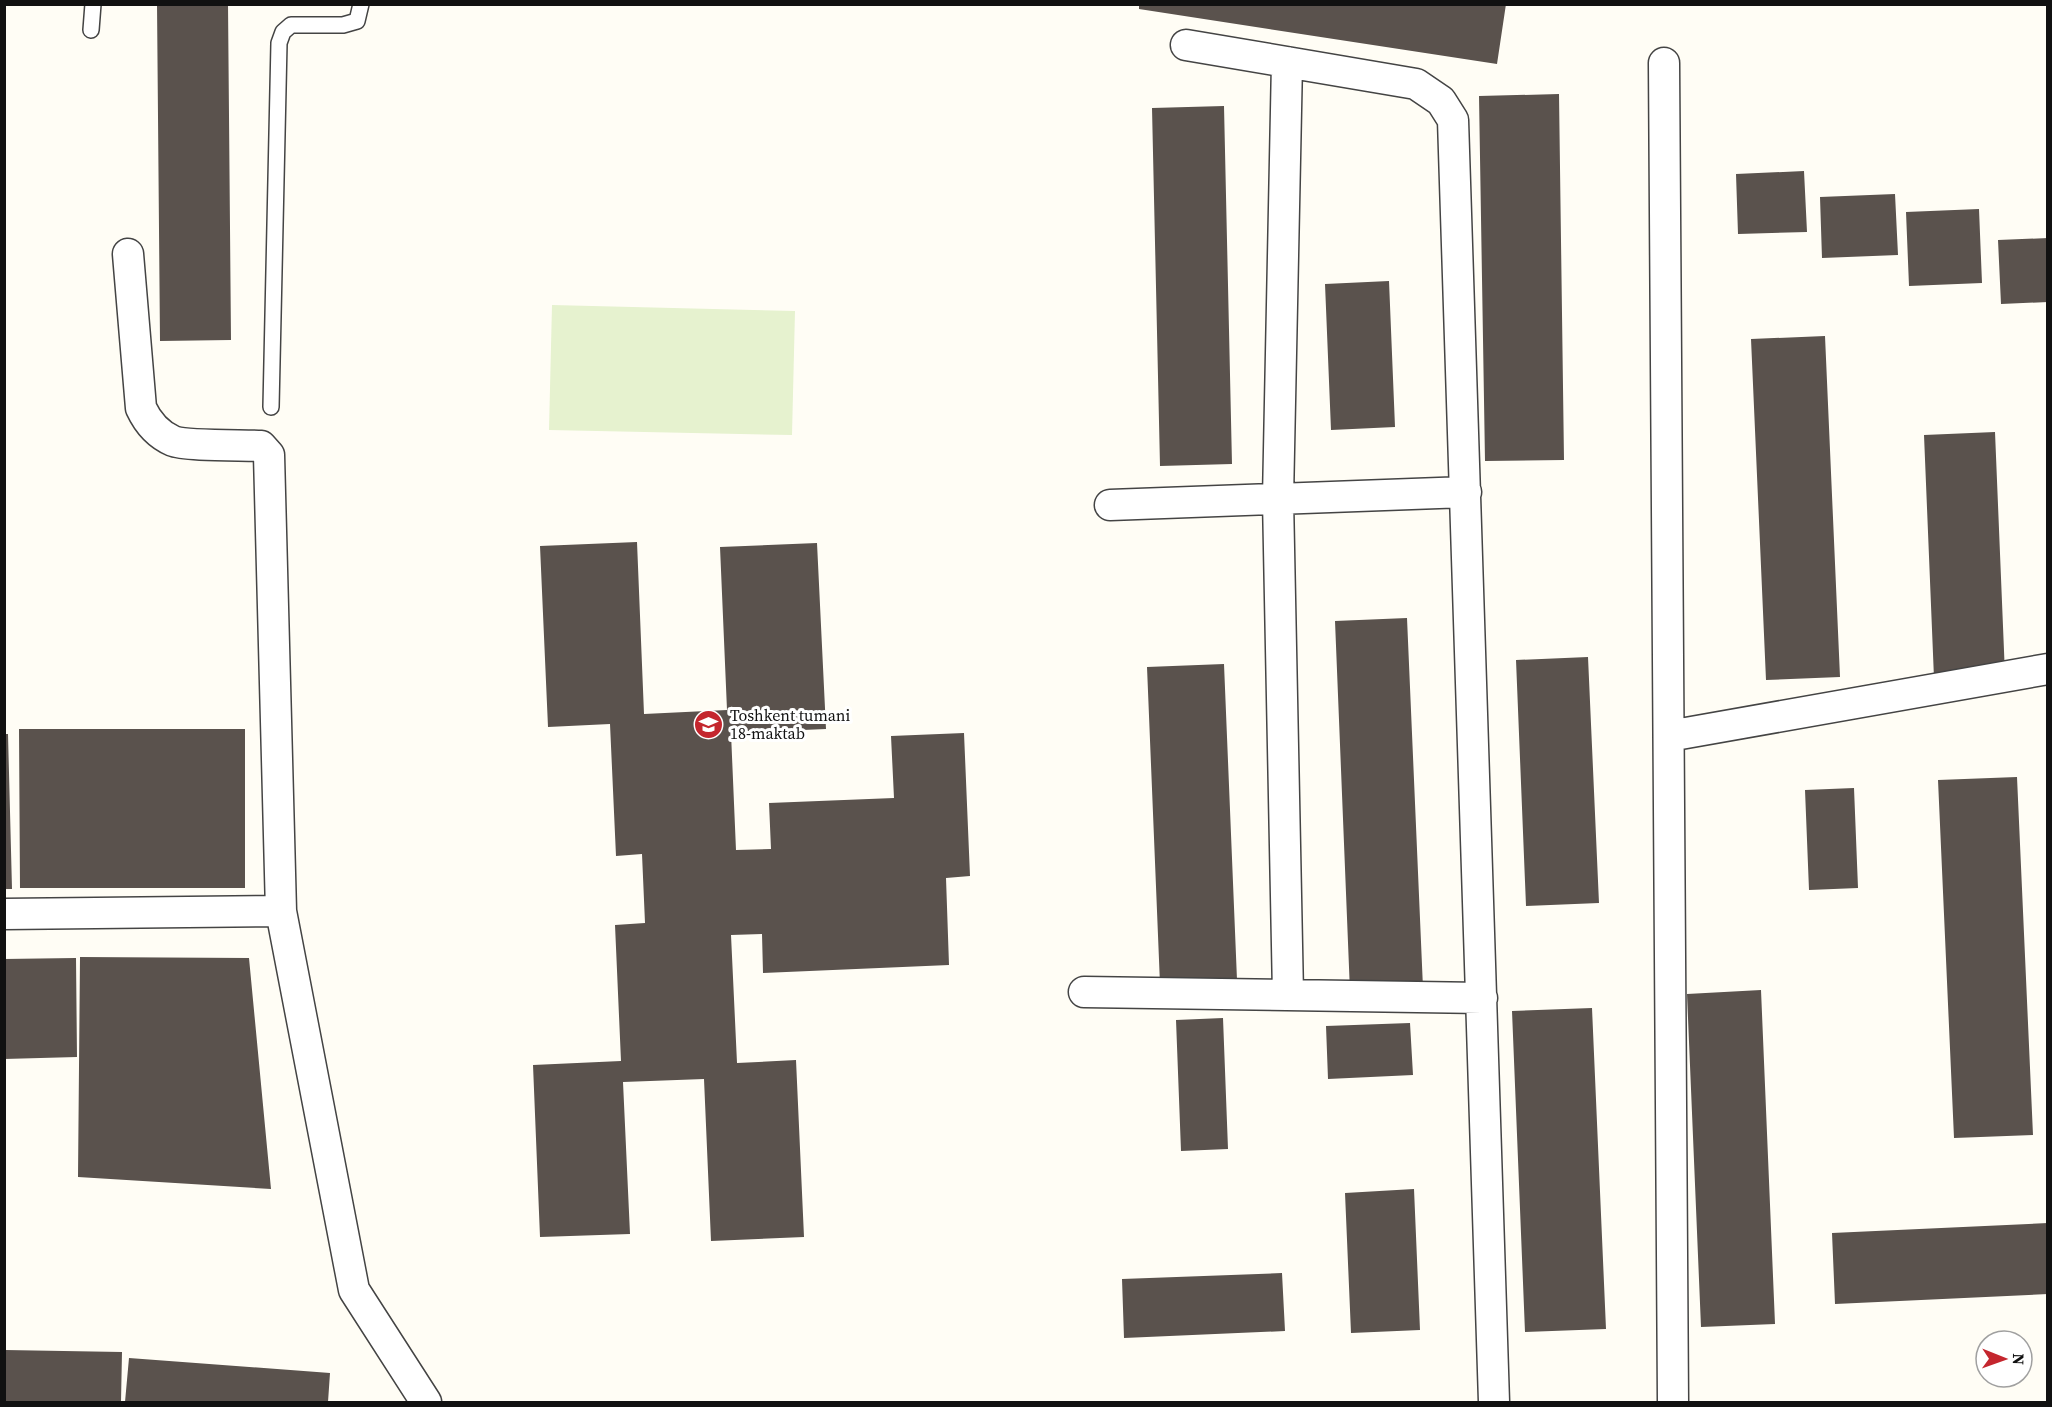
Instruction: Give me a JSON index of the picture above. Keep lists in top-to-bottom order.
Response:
{
  "places": {
    "school or university": ["Toshkent tumani 18-maktab"]
  },
  "north": "right"
}
